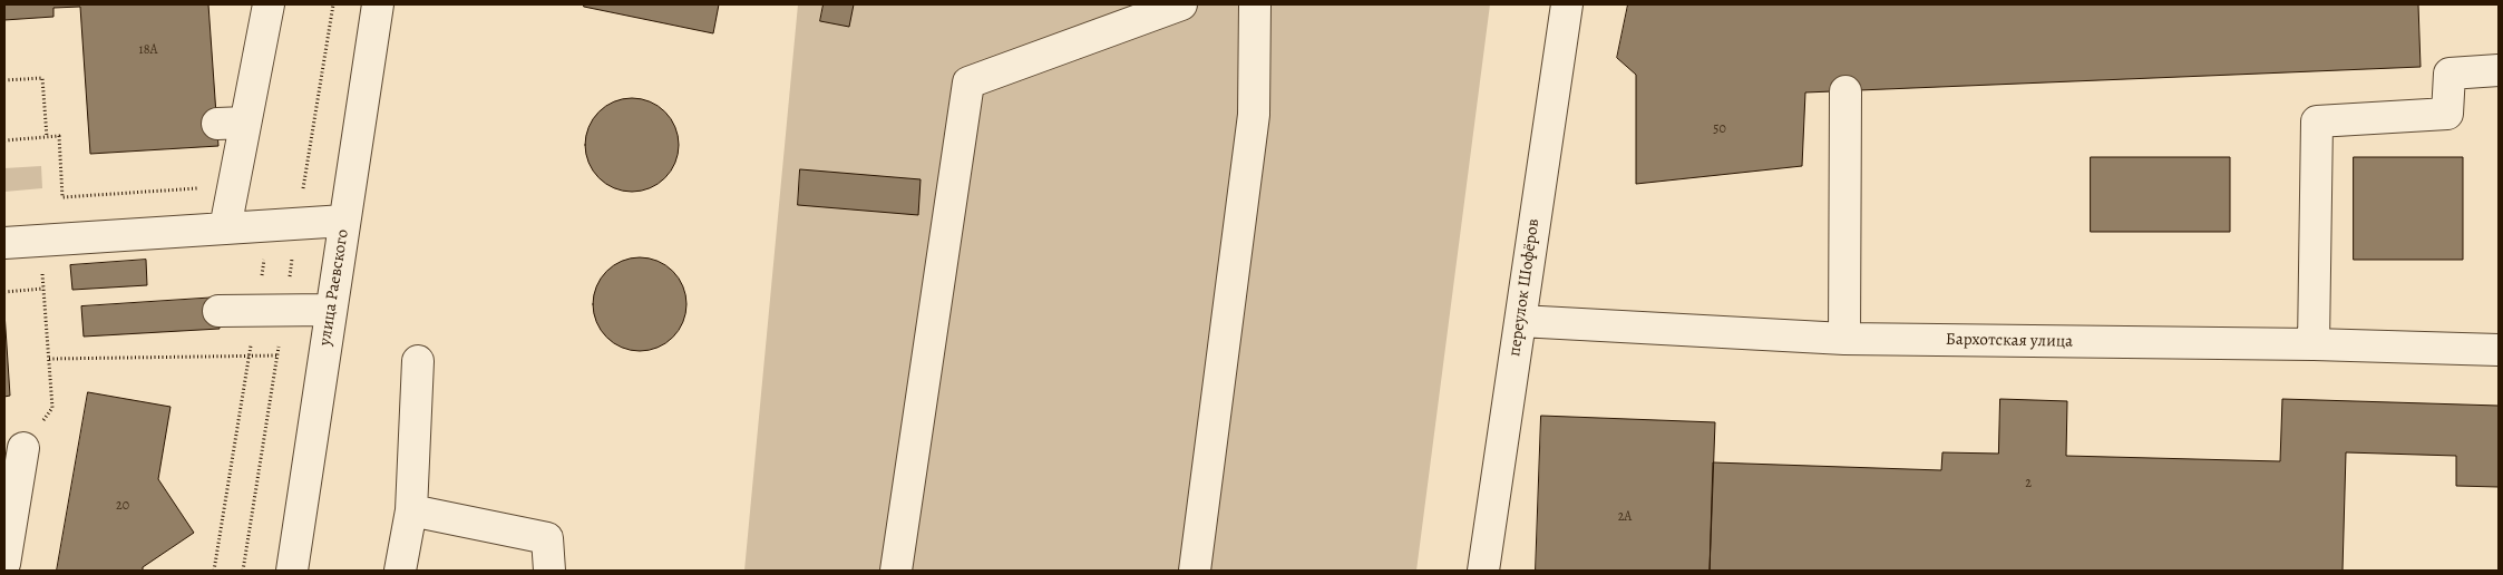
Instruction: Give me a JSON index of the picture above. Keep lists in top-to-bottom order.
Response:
{
  "streets": {
    "street": ["улица Раевского", "переулок Шофёров", "Бархотская улица"]
  },
  "crossings": [
    ["переулок Шофёров", "Бархотская улица"]
  ],
  "house_numbers": [
    "18А",
    "50",
    "2",
    "20",
    "2А"
  ]
}
